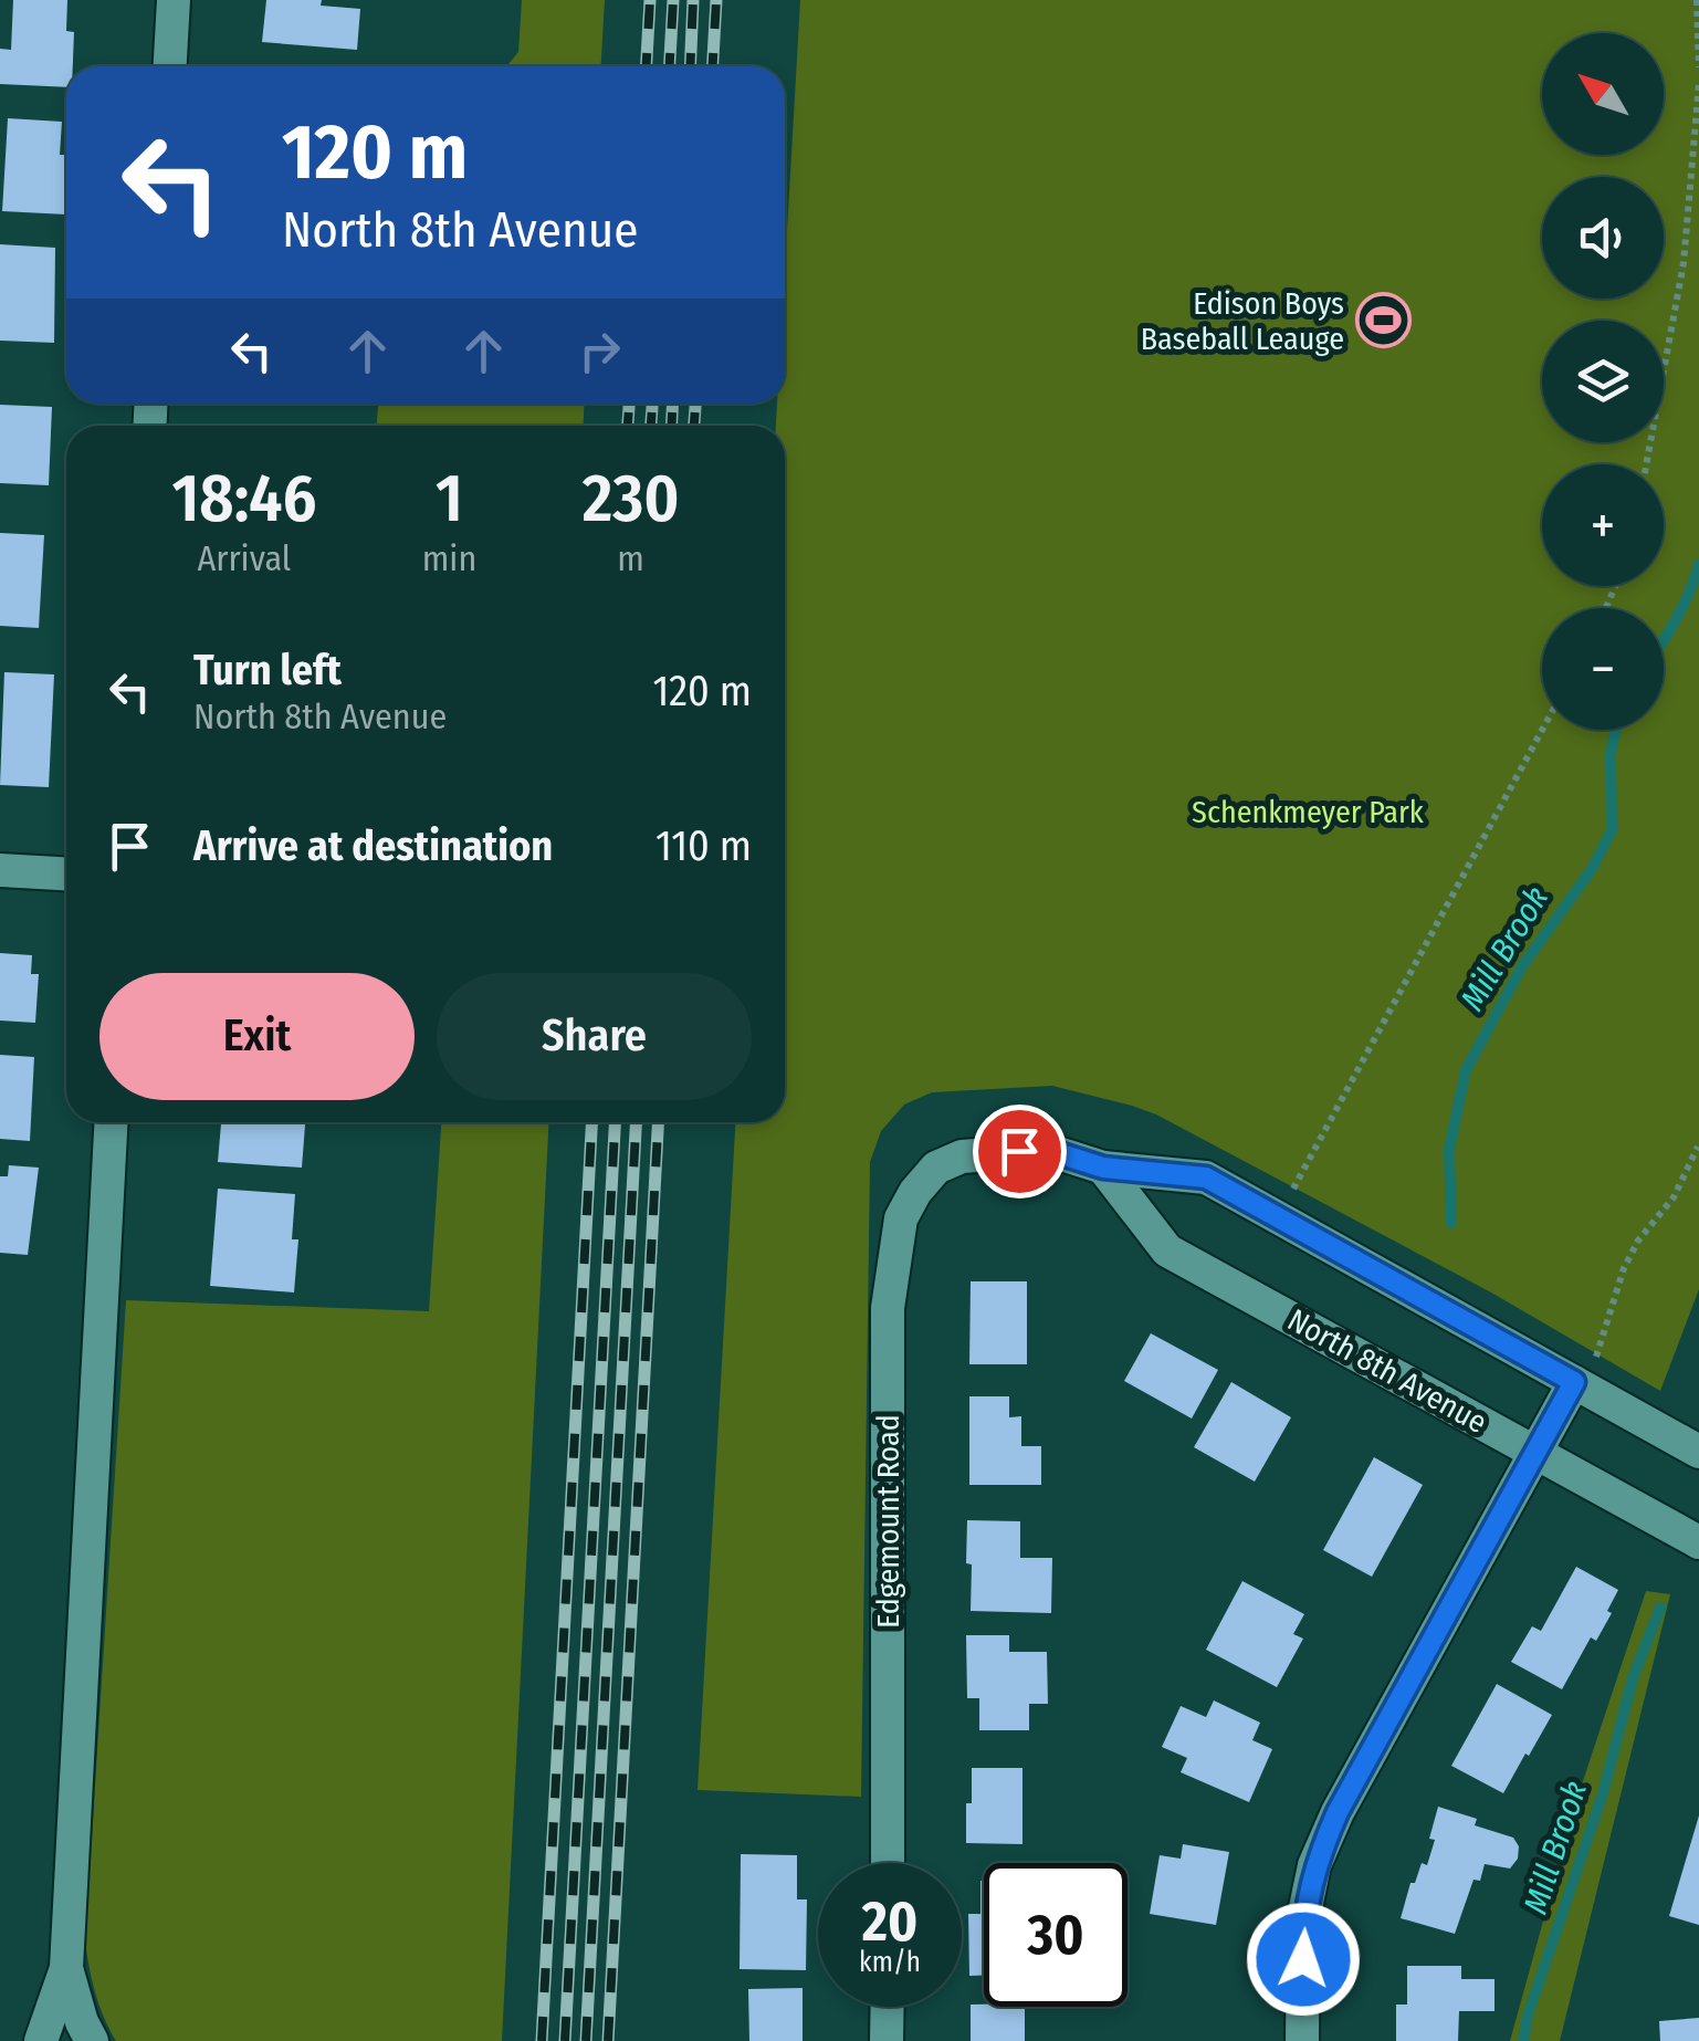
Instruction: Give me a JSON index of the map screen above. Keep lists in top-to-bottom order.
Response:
{
  "streets": {
    "street": ["North 8th Avenue", "Edgemount Road"]
  },
  "crossings": [
    ["North 8th Avenue", "Edgemount Road"]
  ],
  "water": ["Mill Brook"],
  "parks": ["Schenkmeyer Park"],
  "places": {
    "sports": ["Edison Boys Baseball Leauge"]
  },
  "north": "top left",
  "page": {
    "map_buttons": ["+", "−"],
    "turn": ["120 m", "North 8th Avenue"],
    "eta": [
      "18:46",
      "Arrival",
      "1",
      "min",
      "230",
      "m"
    ],
    "list": [
      {
        "name": "Turn left",
        "note": "North 8th Avenue",
        "value": "120 m"
      },
      {
        "name": "Arrive at destination",
        "value": "110 m"
      }
    ],
    "buttons": ["Exit", "Share"],
    "speed": "20 km/h",
    "limit": "30"
  }
}
